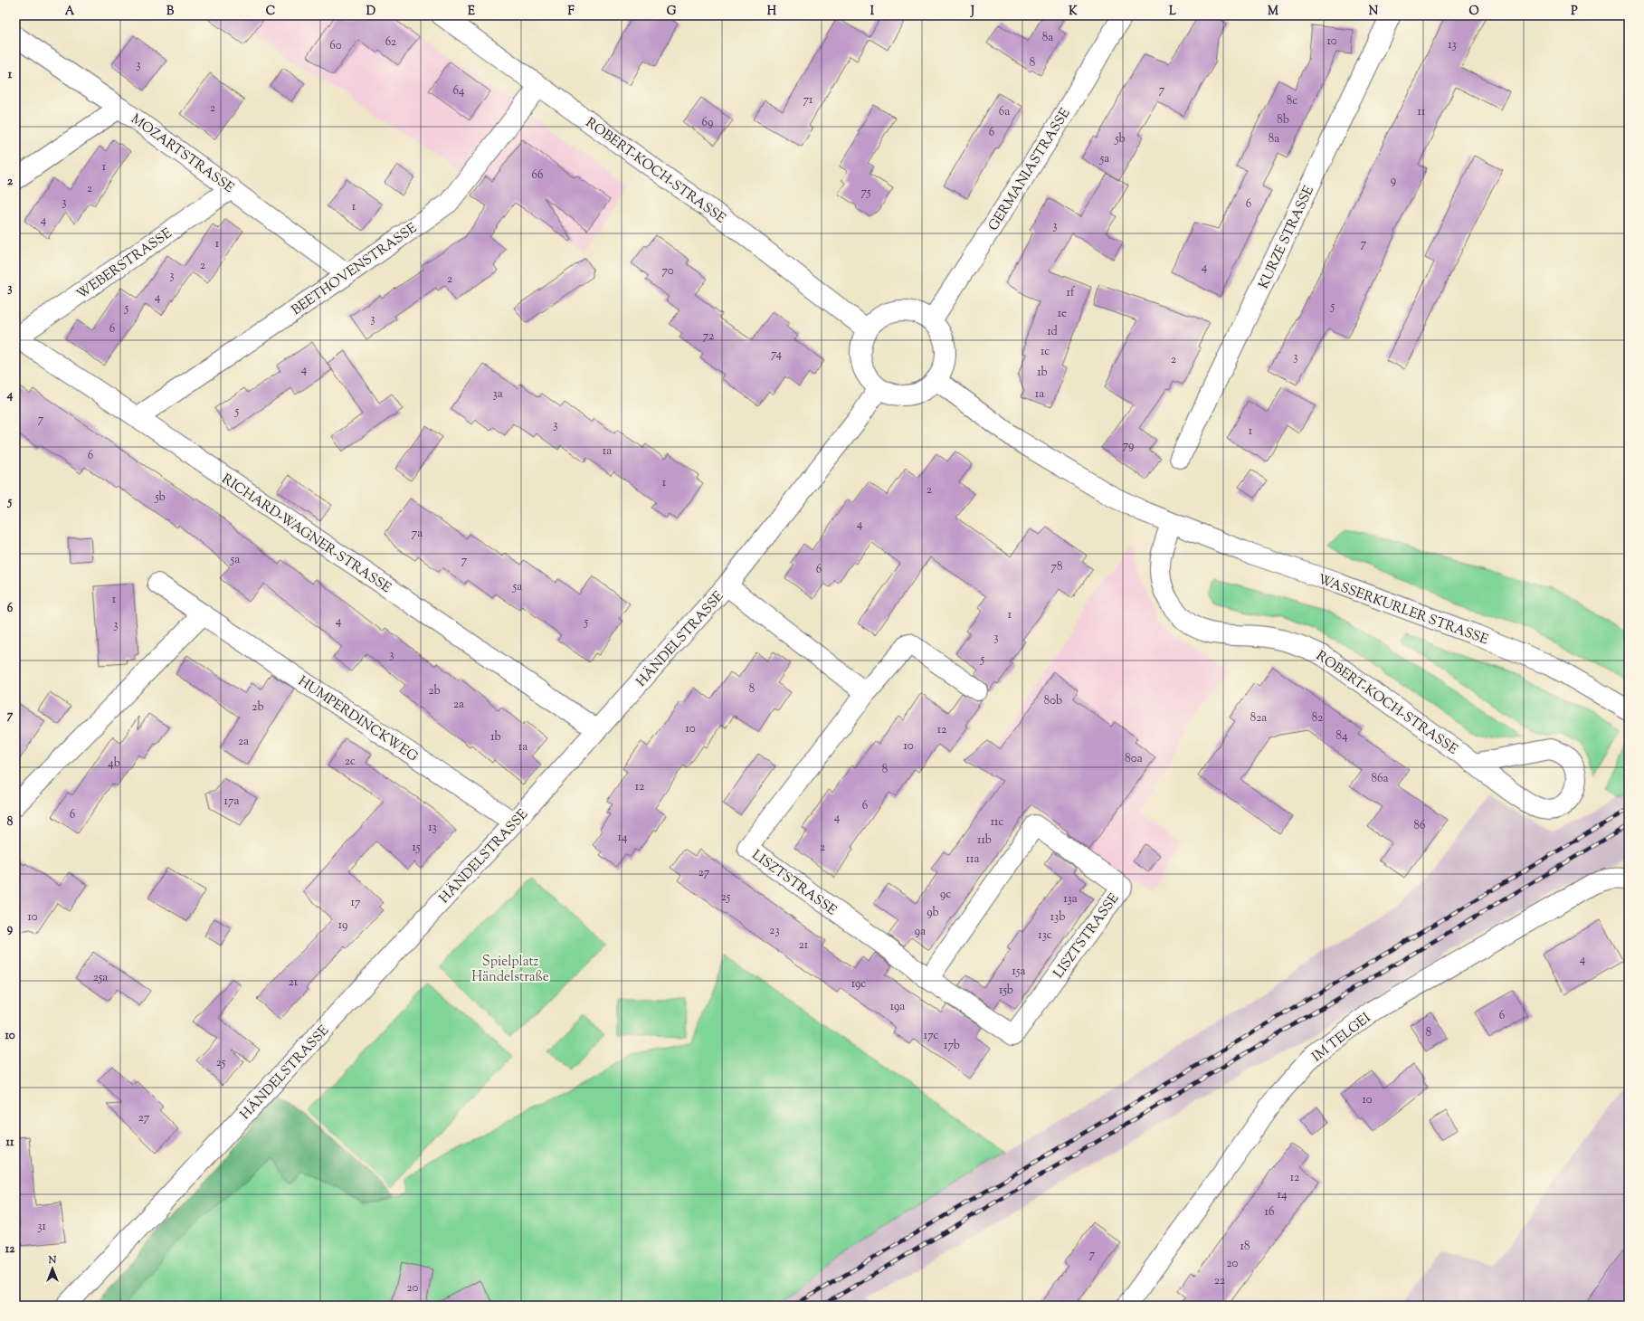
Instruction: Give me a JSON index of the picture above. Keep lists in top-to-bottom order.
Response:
{
  "streets": {
    "street": [
      "MOZARTSTRASSE",
      "GERMANIASTRASSE",
      "ROBERT-KOCH-STRASSE",
      "KURZE STRASSE",
      "WEBERSTRASSE",
      "BEETHOVENSTRASSE",
      "RICHARD-WAGNER-STRASSE",
      "WASSERKURLER STRASSE",
      "HÄNDELSTRASSE",
      "HUMPERDINCKWEG",
      "LISZTSTRASSE",
      "IM TELGEI"
    ]
  },
  "crossings": [
    ["MOZARTSTRASSE", "WEBERSTRASSE"],
    ["MOZARTSTRASSE", "BEETHOVENSTRASSE"],
    ["GERMANIASTRASSE", "ROBERT-KOCH-STRASSE"],
    ["GERMANIASTRASSE", "HÄNDELSTRASSE"],
    ["ROBERT-KOCH-STRASSE", "BEETHOVENSTRASSE"],
    ["ROBERT-KOCH-STRASSE", "WASSERKURLER STRASSE"],
    ["ROBERT-KOCH-STRASSE", "HÄNDELSTRASSE"],
    ["WEBERSTRASSE", "RICHARD-WAGNER-STRASSE"],
    ["BEETHOVENSTRASSE", "RICHARD-WAGNER-STRASSE"],
    ["RICHARD-WAGNER-STRASSE", "HÄNDELSTRASSE"],
    ["HÄNDELSTRASSE", "HUMPERDINCKWEG"]
  ],
  "parks": ["Spielplatz Händelstraße"],
  "house_numbers": [
    "8a",
    "10",
    "62",
    "13",
    "60",
    "8",
    "3",
    "7",
    "64",
    "71",
    "8c",
    "2",
    "6a",
    "11",
    "8b",
    "69",
    "6",
    "5b",
    "8a",
    "5a",
    "1",
    "66",
    "9",
    "2",
    "75",
    "3",
    "6",
    "1",
    "4",
    "3",
    "1",
    "7",
    "2",
    "4",
    "70",
    "3",
    "2",
    "1f",
    "4",
    "5",
    "5",
    "1e",
    "3",
    "6",
    "1d",
    "72",
    "1c",
    "74",
    "3",
    "2",
    "4",
    "1b",
    "3a",
    "1a",
    "5",
    "7",
    "3",
    "1",
    "79",
    "1a",
    "6",
    "1",
    "2",
    "5b",
    "4",
    "7a",
    "5a",
    "7",
    "78",
    "6",
    "5a",
    "1",
    "1",
    "4",
    "5",
    "3",
    "3",
    "3",
    "5",
    "8",
    "2b",
    "80b",
    "2a",
    "2b",
    "82a",
    "82",
    "10",
    "12",
    "84",
    "1b",
    "2a",
    "10",
    "1a",
    "80a",
    "2c",
    "4b",
    "8",
    "86a",
    "12",
    "17a",
    "6",
    "6",
    "4",
    "11c",
    "86",
    "13",
    "14",
    "11b",
    "15",
    "2",
    "11a",
    "27",
    "9c",
    "25",
    "13a",
    "17",
    "9b",
    "10",
    "13b",
    "19",
    "23",
    "9a",
    "13c",
    "21",
    "4",
    "15a",
    "25a",
    "21",
    "19c",
    "15b",
    "19a",
    "6",
    "8",
    "17c",
    "17b",
    "25",
    "10",
    "27",
    "12",
    "14",
    "16",
    "31",
    "18",
    "7",
    "20",
    "22",
    "20"
  ],
  "north": "top",
  "grid": {
    "columns": [
      "A",
      "B",
      "C",
      "D",
      "E",
      "F",
      "G",
      "H",
      "I",
      "J",
      "K",
      "L",
      "M",
      "N",
      "O",
      "P"
    ],
    "rows": [
      "1",
      "2",
      "3",
      "4",
      "5",
      "6",
      "7",
      "8",
      "9",
      "10",
      "11",
      "12"
    ]
  }
}
